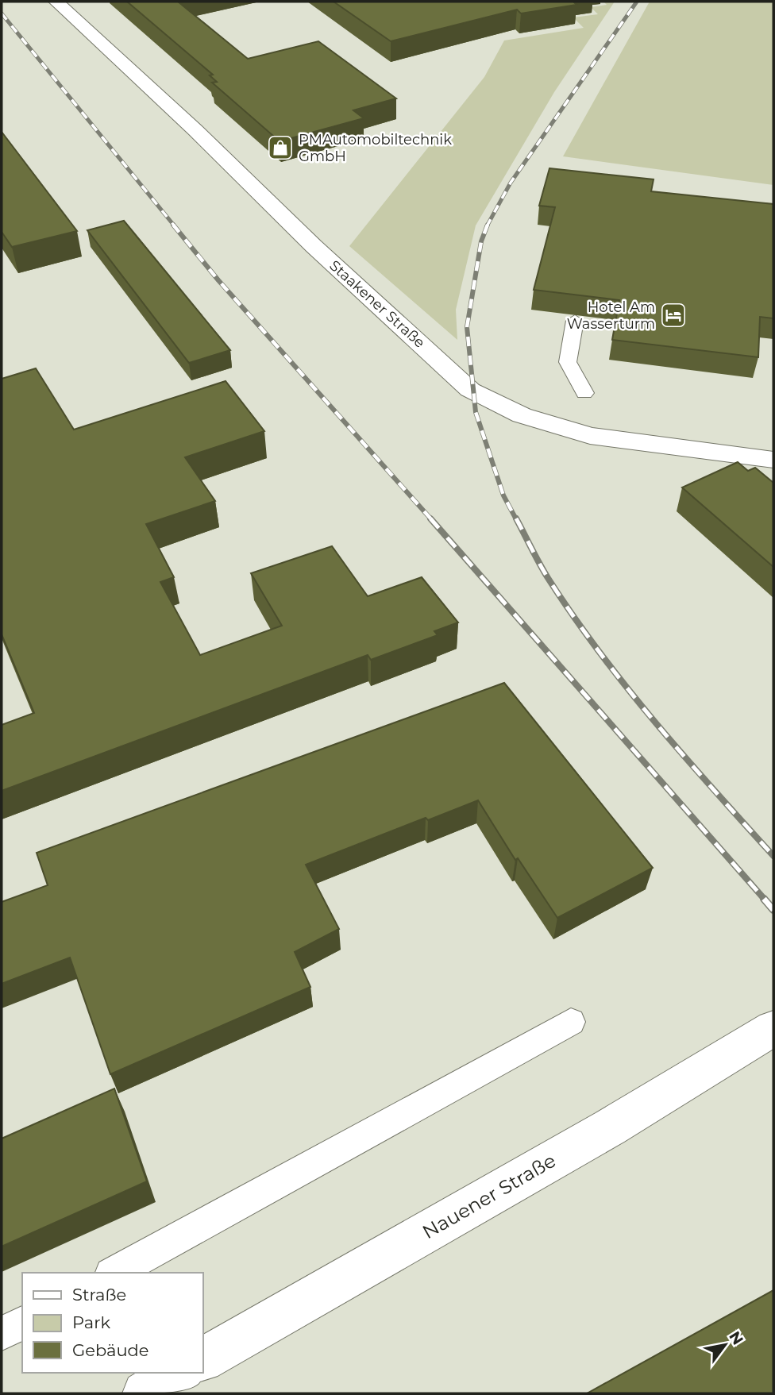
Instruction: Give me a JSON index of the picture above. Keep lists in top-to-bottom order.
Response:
{
  "streets": {
    "street": ["Staakener Straße", "Nauener Straße"]
  },
  "places": {
    "shop": ["PMAutomobiltechnik GmbH"],
    "hotel": ["Hotel Am Wasserturm"]
  },
  "legend": ["Straße", "Park", "Gebäude"],
  "north": "top right"
}
